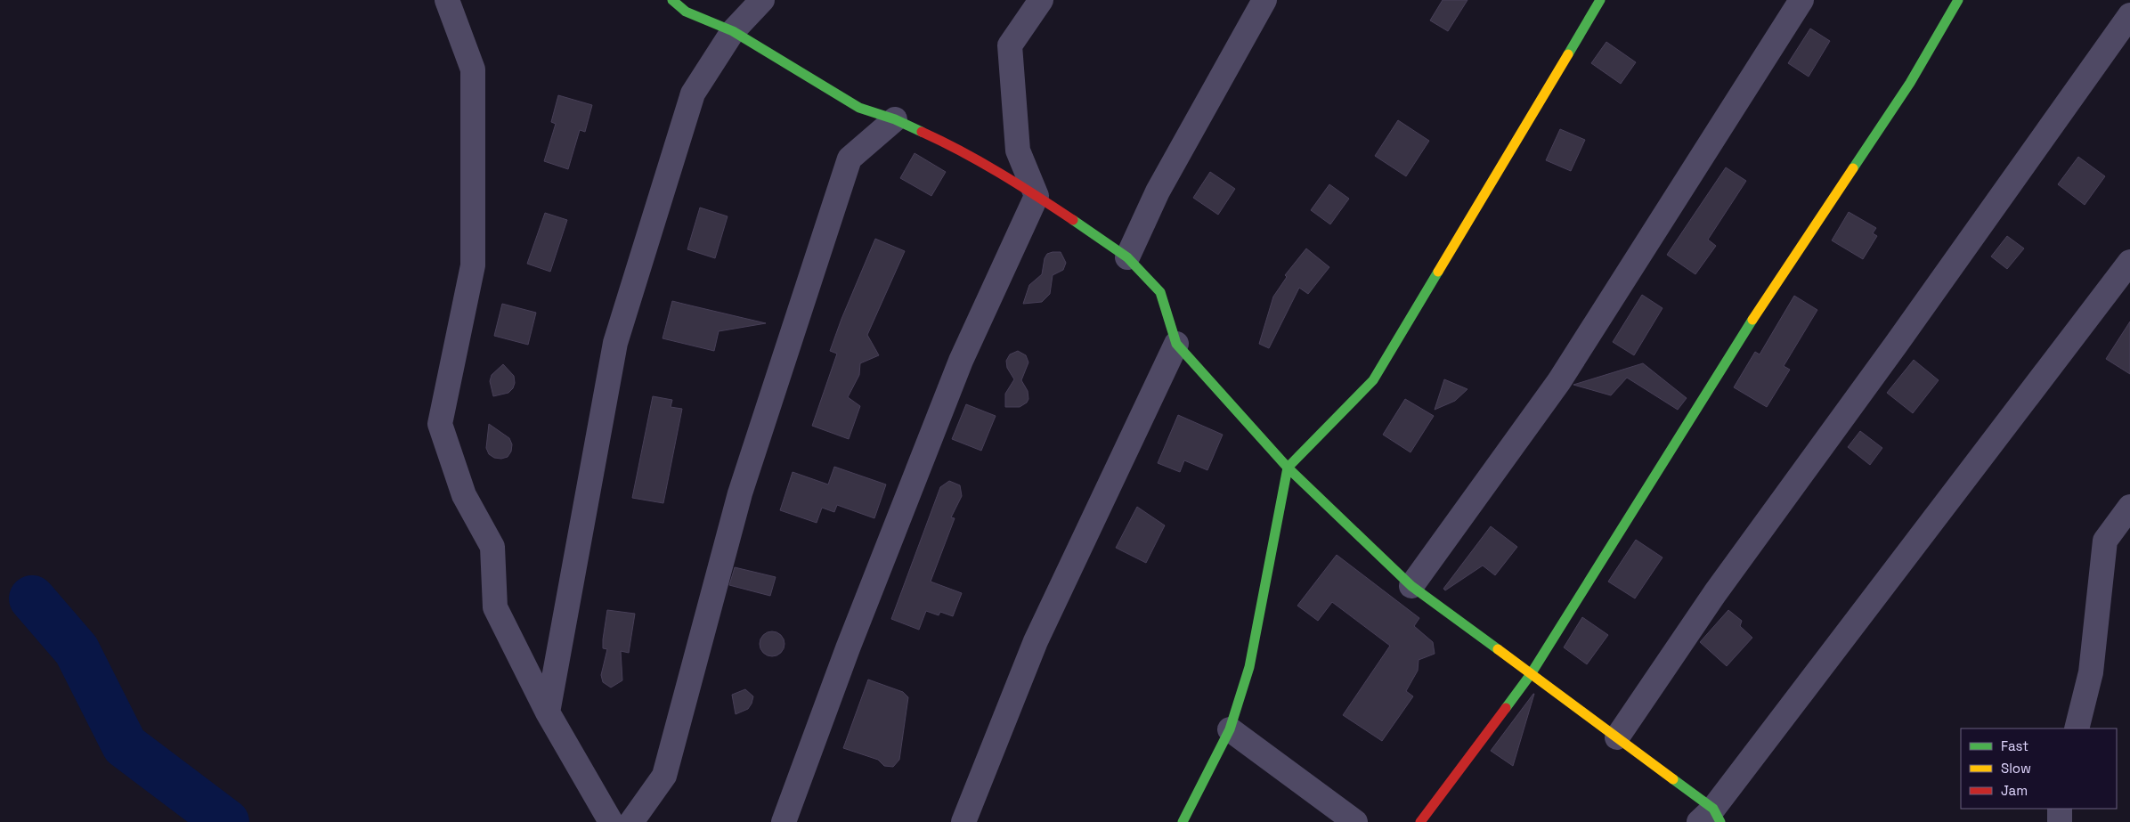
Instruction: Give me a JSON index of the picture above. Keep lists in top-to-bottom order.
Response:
{
  "legend": ["Fast", "Slow", "Jam"]
}
